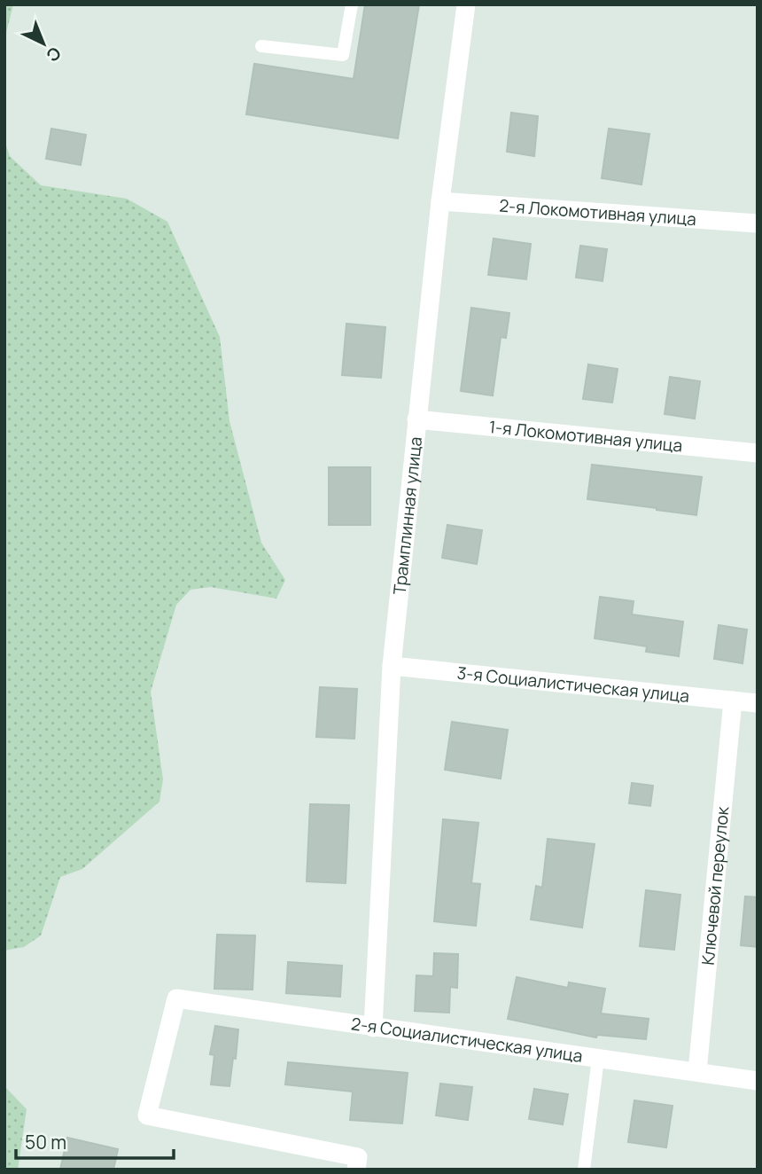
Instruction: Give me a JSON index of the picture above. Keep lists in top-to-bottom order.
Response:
{
  "streets": {
    "street": [
      "2-я Локомотивная улица",
      "1-я Локомотивная улица",
      "Трамплинная улица",
      "3-я Социалистическая улица",
      "Ключевой переулок",
      "2-я Социалистическая улица"
    ]
  },
  "crossings": [
    ["2-я Локомотивная улица", "Трамплинная улица"],
    ["1-я Локомотивная улица", "Трамплинная улица"],
    ["Трамплинная улица", "3-я Социалистическая улица"],
    ["Трамплинная улица", "2-я Социалистическая улица"],
    ["3-я Социалистическая улица", "Ключевой переулок"],
    ["Ключевой переулок", "2-я Социалистическая улица"]
  ],
  "scale_bar": "50 m",
  "north": "bottom right"
}
